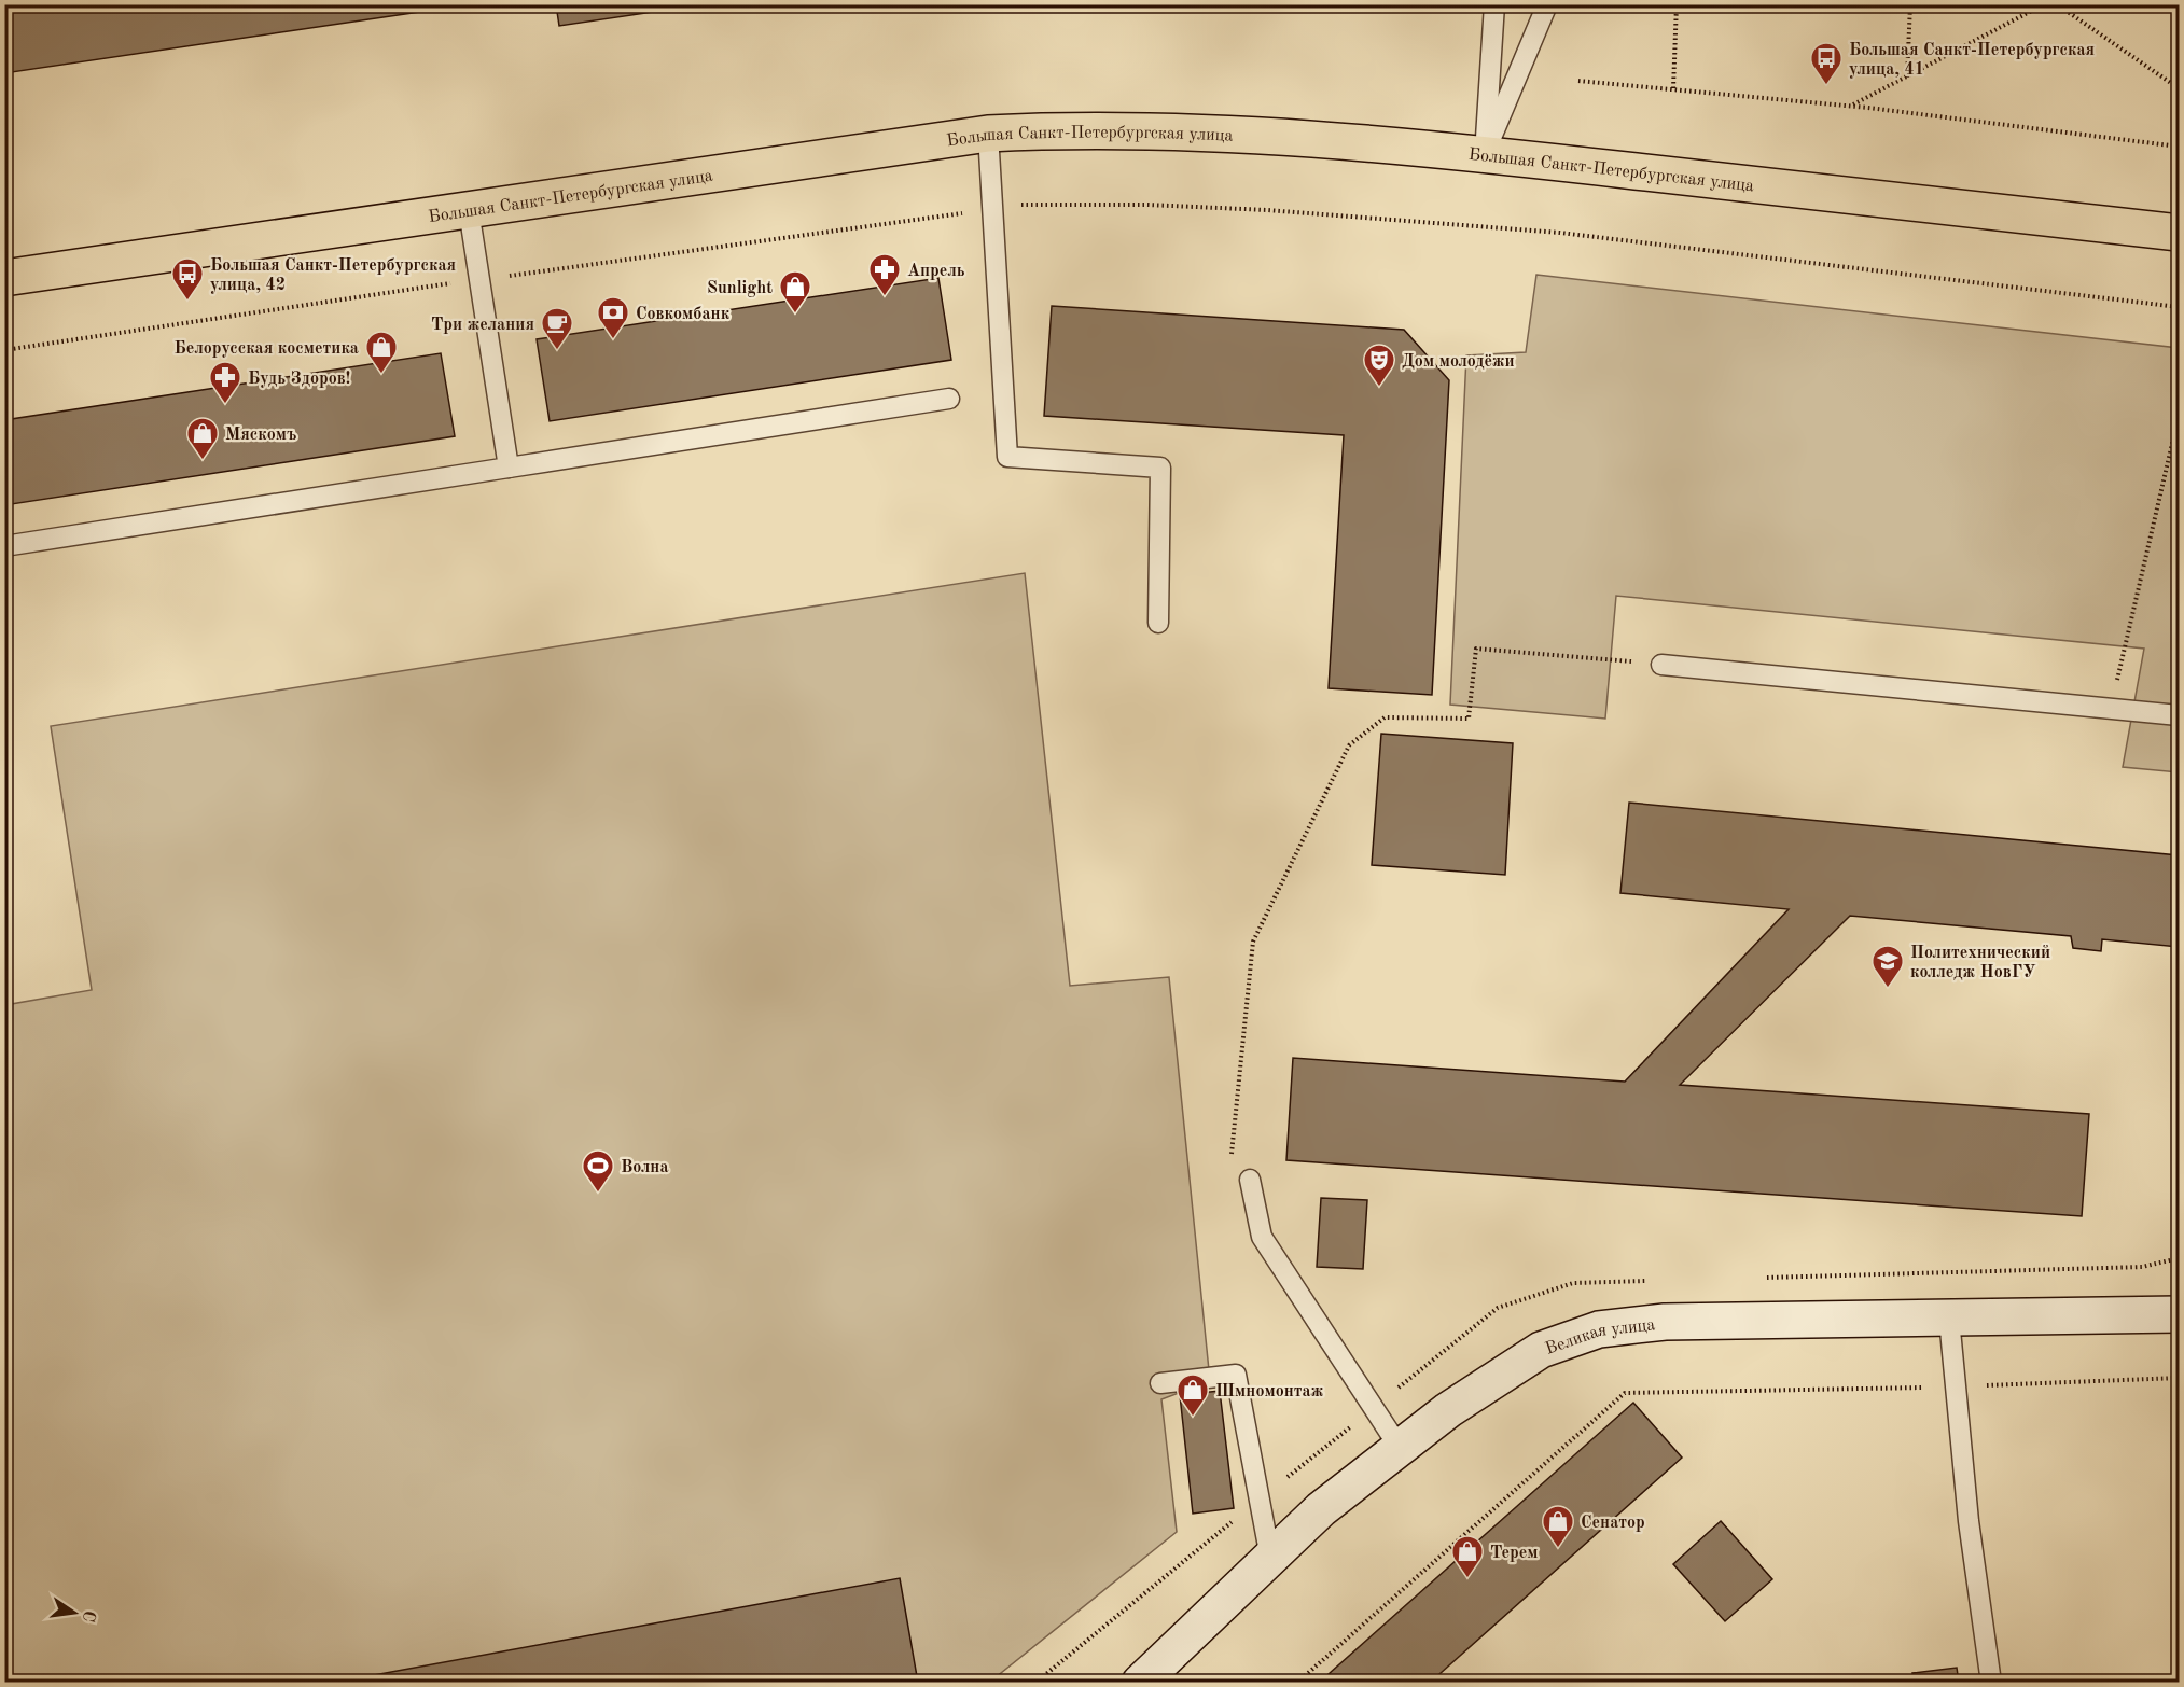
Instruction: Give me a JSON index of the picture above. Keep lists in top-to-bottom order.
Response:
{
  "streets": {
    "main road": ["Большая Санкт-Петербургская улица", "Великая улица"]
  },
  "places": {
    "bus stop": ["Большая Санкт-Петербургская улица, 41", "Большая Санкт-Петербургская улица, 42"],
    "pharmacy": ["Апрель", "Будь Здоров!"],
    "shop": [
      "Sunlight",
      "Белорусская косметика",
      "Мяскомъ",
      "Шмномонтаж",
      "Сенатор",
      "Терем"
    ],
    "bank": ["Совкомбанк"],
    "cafe": ["Три желания"],
    "theatre": ["Дом молодёжи"],
    "school or university": ["Политехнический колледж НовГУ"],
    "sports": ["Волна"]
  },
  "north": "right"
}
